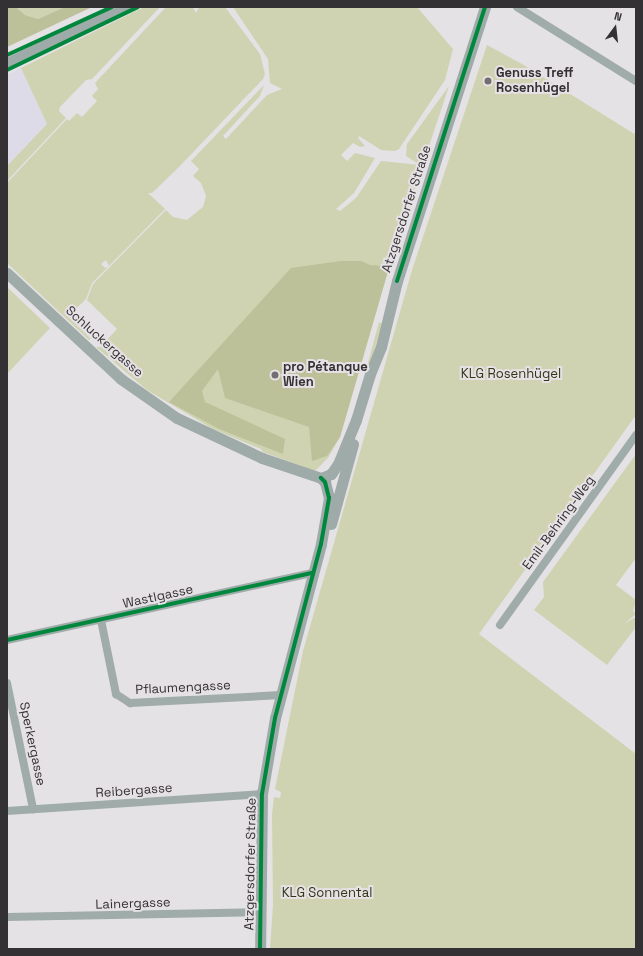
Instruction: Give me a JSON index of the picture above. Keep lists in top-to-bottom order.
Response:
{
  "streets": {
    "main road": ["Atzgersdorfer Straße", "Schluckergasse"],
    "street": [
      "Emil-Behring-Weg",
      "Wastlgasse",
      "Pflaumengasse",
      "Sperkergasse",
      "Reibergasse",
      "Lainergasse"
    ]
  },
  "crossings": [
    ["Atzgersdorfer Straße", "Schluckergasse"],
    ["Atzgersdorfer Straße", "Wastlgasse"],
    ["Atzgersdorfer Straße", "Pflaumengasse"],
    ["Atzgersdorfer Straße", "Reibergasse"],
    ["Atzgersdorfer Straße", "Lainergasse"],
    ["Wastlgasse", "Pflaumengasse"],
    ["Sperkergasse", "Reibergasse"]
  ],
  "parks": ["KLG Rosenhügel", "KLG Sonnental"],
  "places": ["Genuss Treff Rosenhügel", "pro Pétanque Wien"],
  "north": "top"
}
